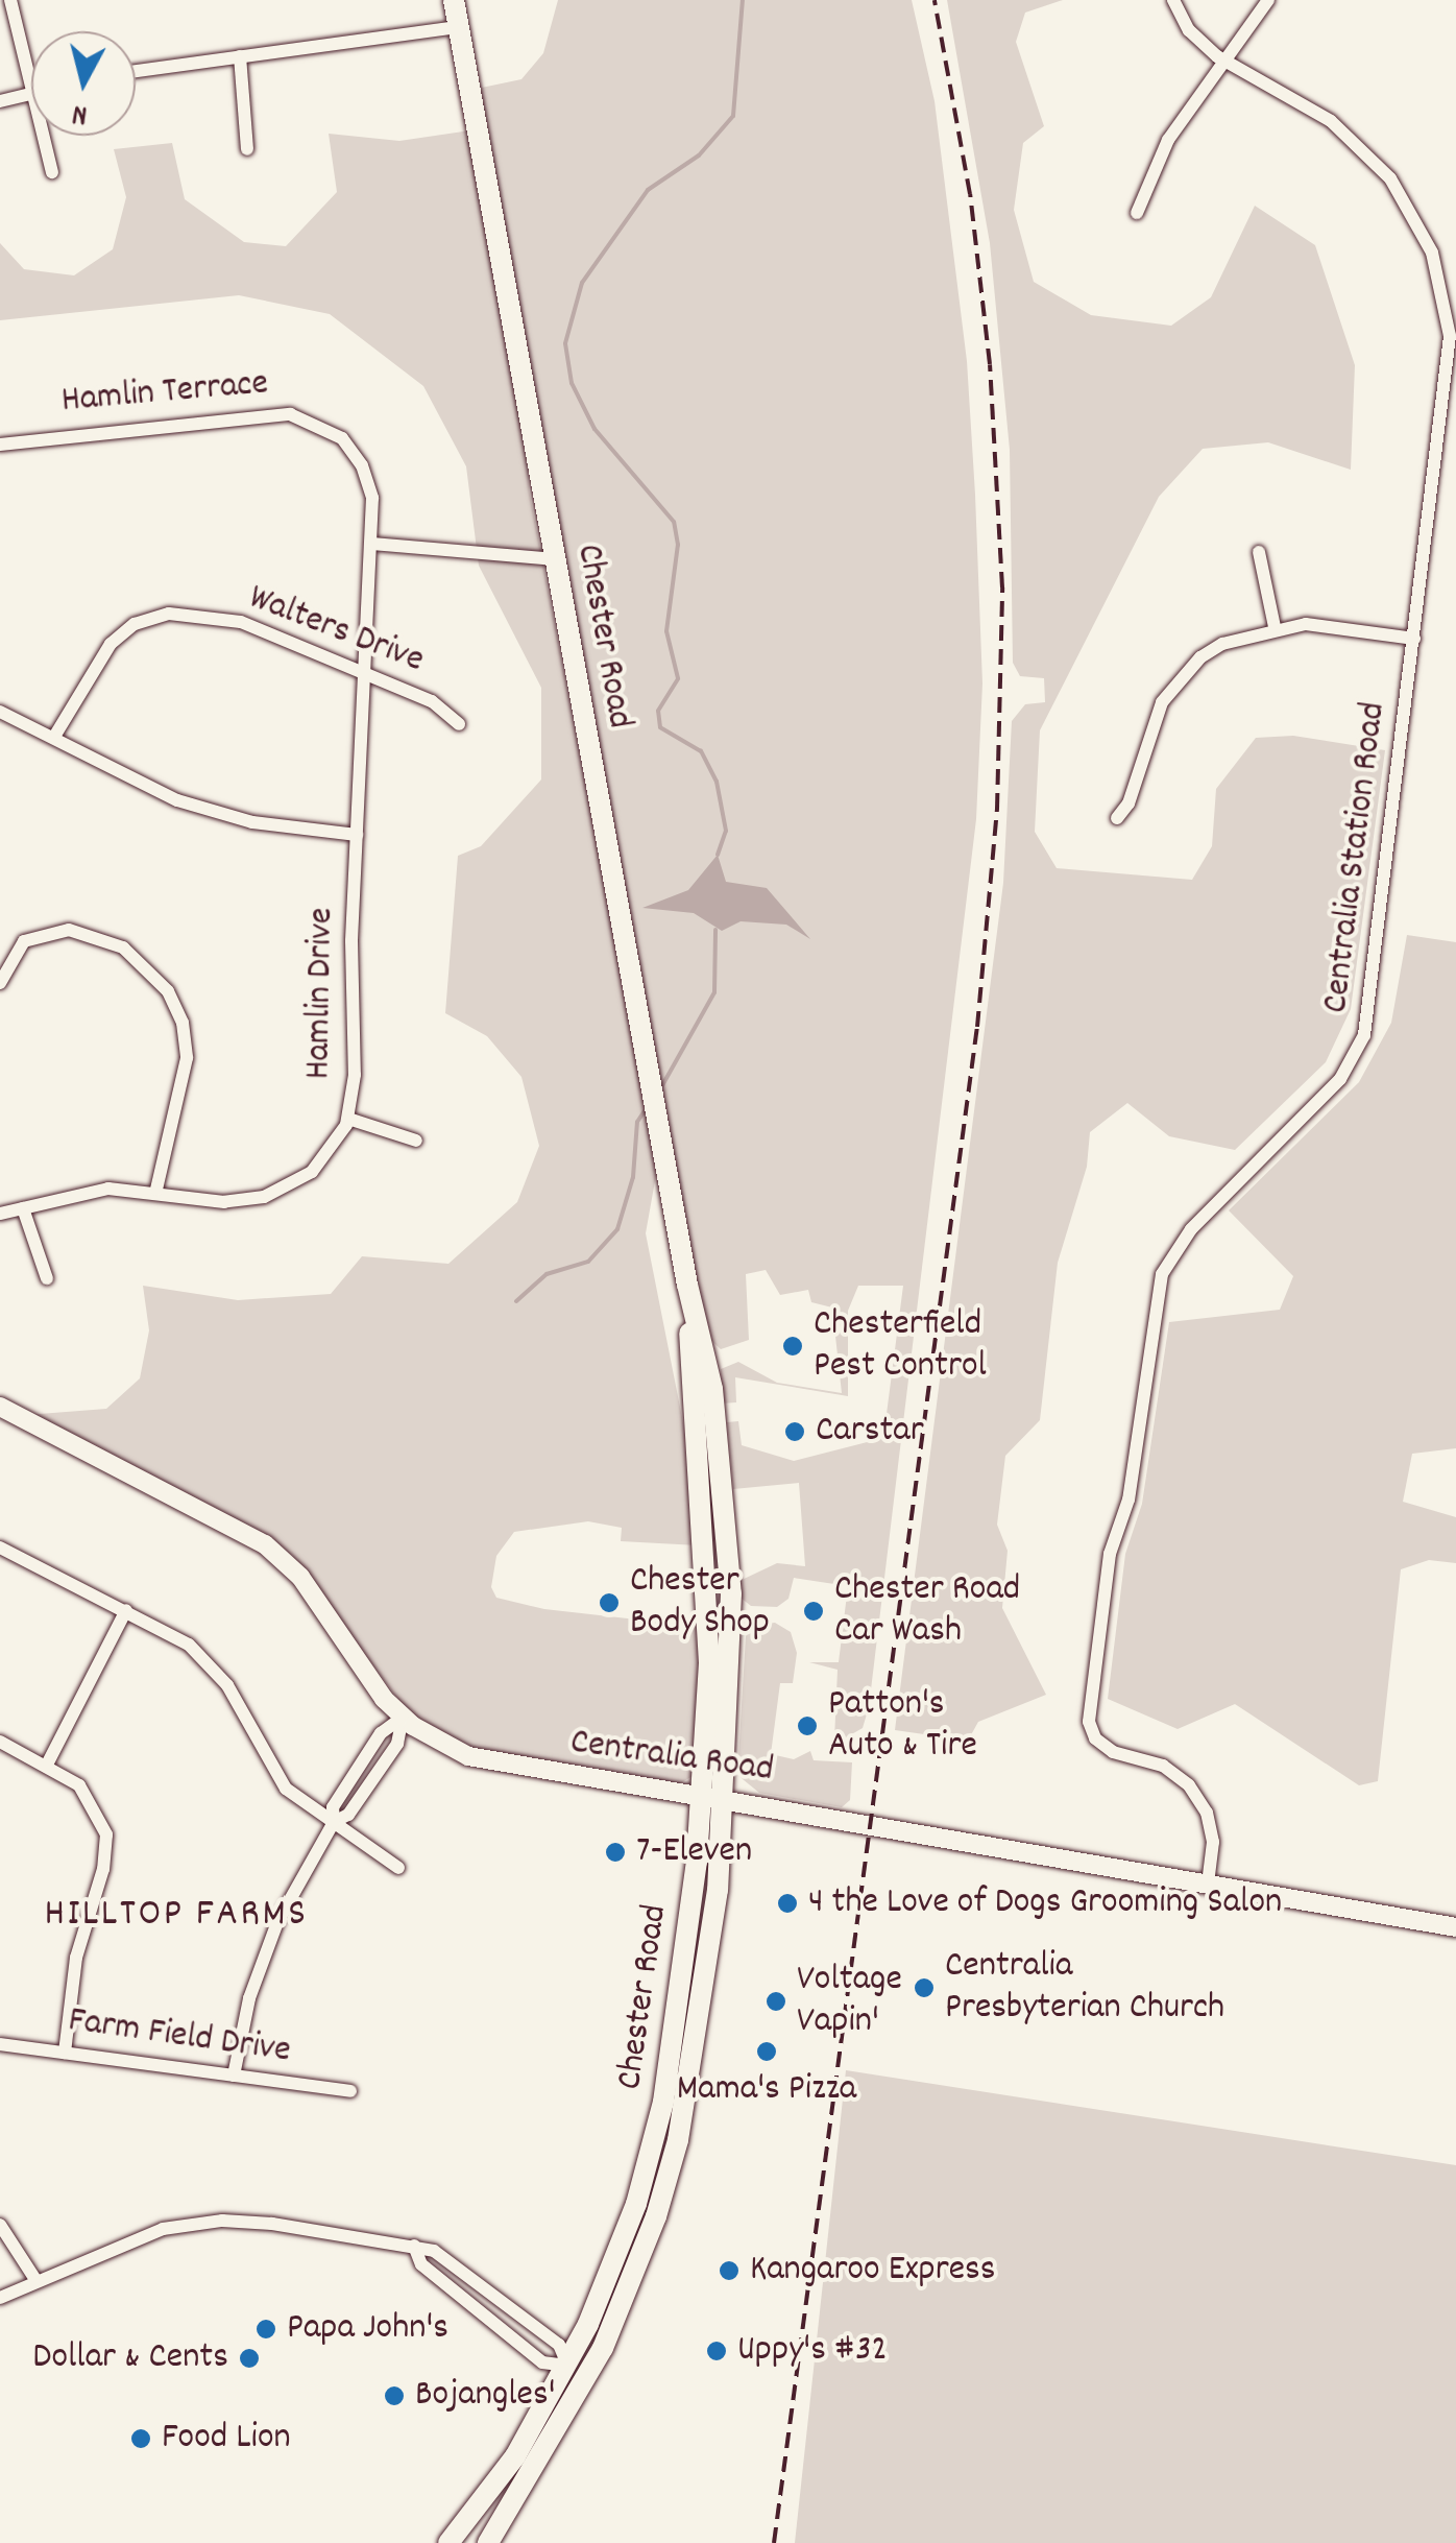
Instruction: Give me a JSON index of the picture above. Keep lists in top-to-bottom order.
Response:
{
  "streets": {
    "main road": ["Chester Road"],
    "street": [
      "Hamlin Terrace",
      "Walters Drive",
      "Centralia Station Road",
      "Hamlin Drive",
      "Centralia Road",
      "Farm Field Drive"
    ]
  },
  "crossings": [
    ["Hamlin Terrace", "Hamlin Drive"],
    ["Walters Drive", "Hamlin Drive"],
    ["Chester Road", "Centralia Road"],
    ["Centralia Station Road", "Centralia Road"]
  ],
  "districts": ["HILLTOP FARMS"],
  "places": [
    "Chesterfield Pest Control",
    "Carstar",
    "Chester Body Shop",
    "Chester Road Car Wash",
    "Patton's Auto & Tire",
    "7-Eleven",
    "4 the Love of Dogs Grooming Salon",
    "Centralia Presbyterian Church",
    "Voltage Vapin'",
    "Mama's Pizza",
    "Kangaroo Express",
    "Papa John's",
    "Uppy's #32",
    "Dollar & Cents",
    "Bojangles'",
    "Food Lion"
  ],
  "north": "bottom"
}
